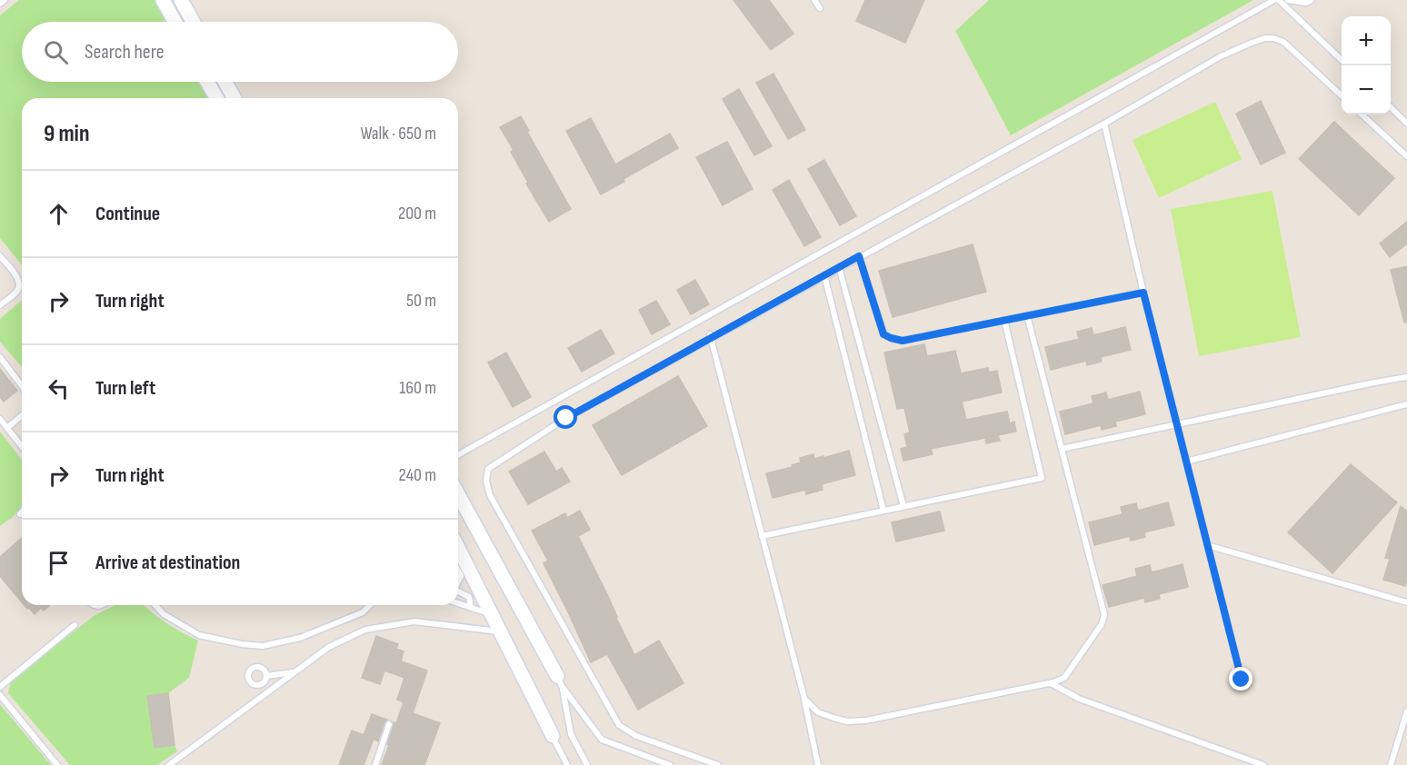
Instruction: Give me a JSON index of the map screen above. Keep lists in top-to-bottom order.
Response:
{
  "page": {
    "map_buttons": ["+", "−"],
    "search": "Search here",
    "heading": ["9 min", "Walk · 650 m"],
    "list": [
      ["Continue", "200 m"],
      ["Turn right", "50 m"],
      ["Turn left", "160 m"],
      ["Turn right", "240 m"],
      "Arrive at destination"
    ]
  }
}
